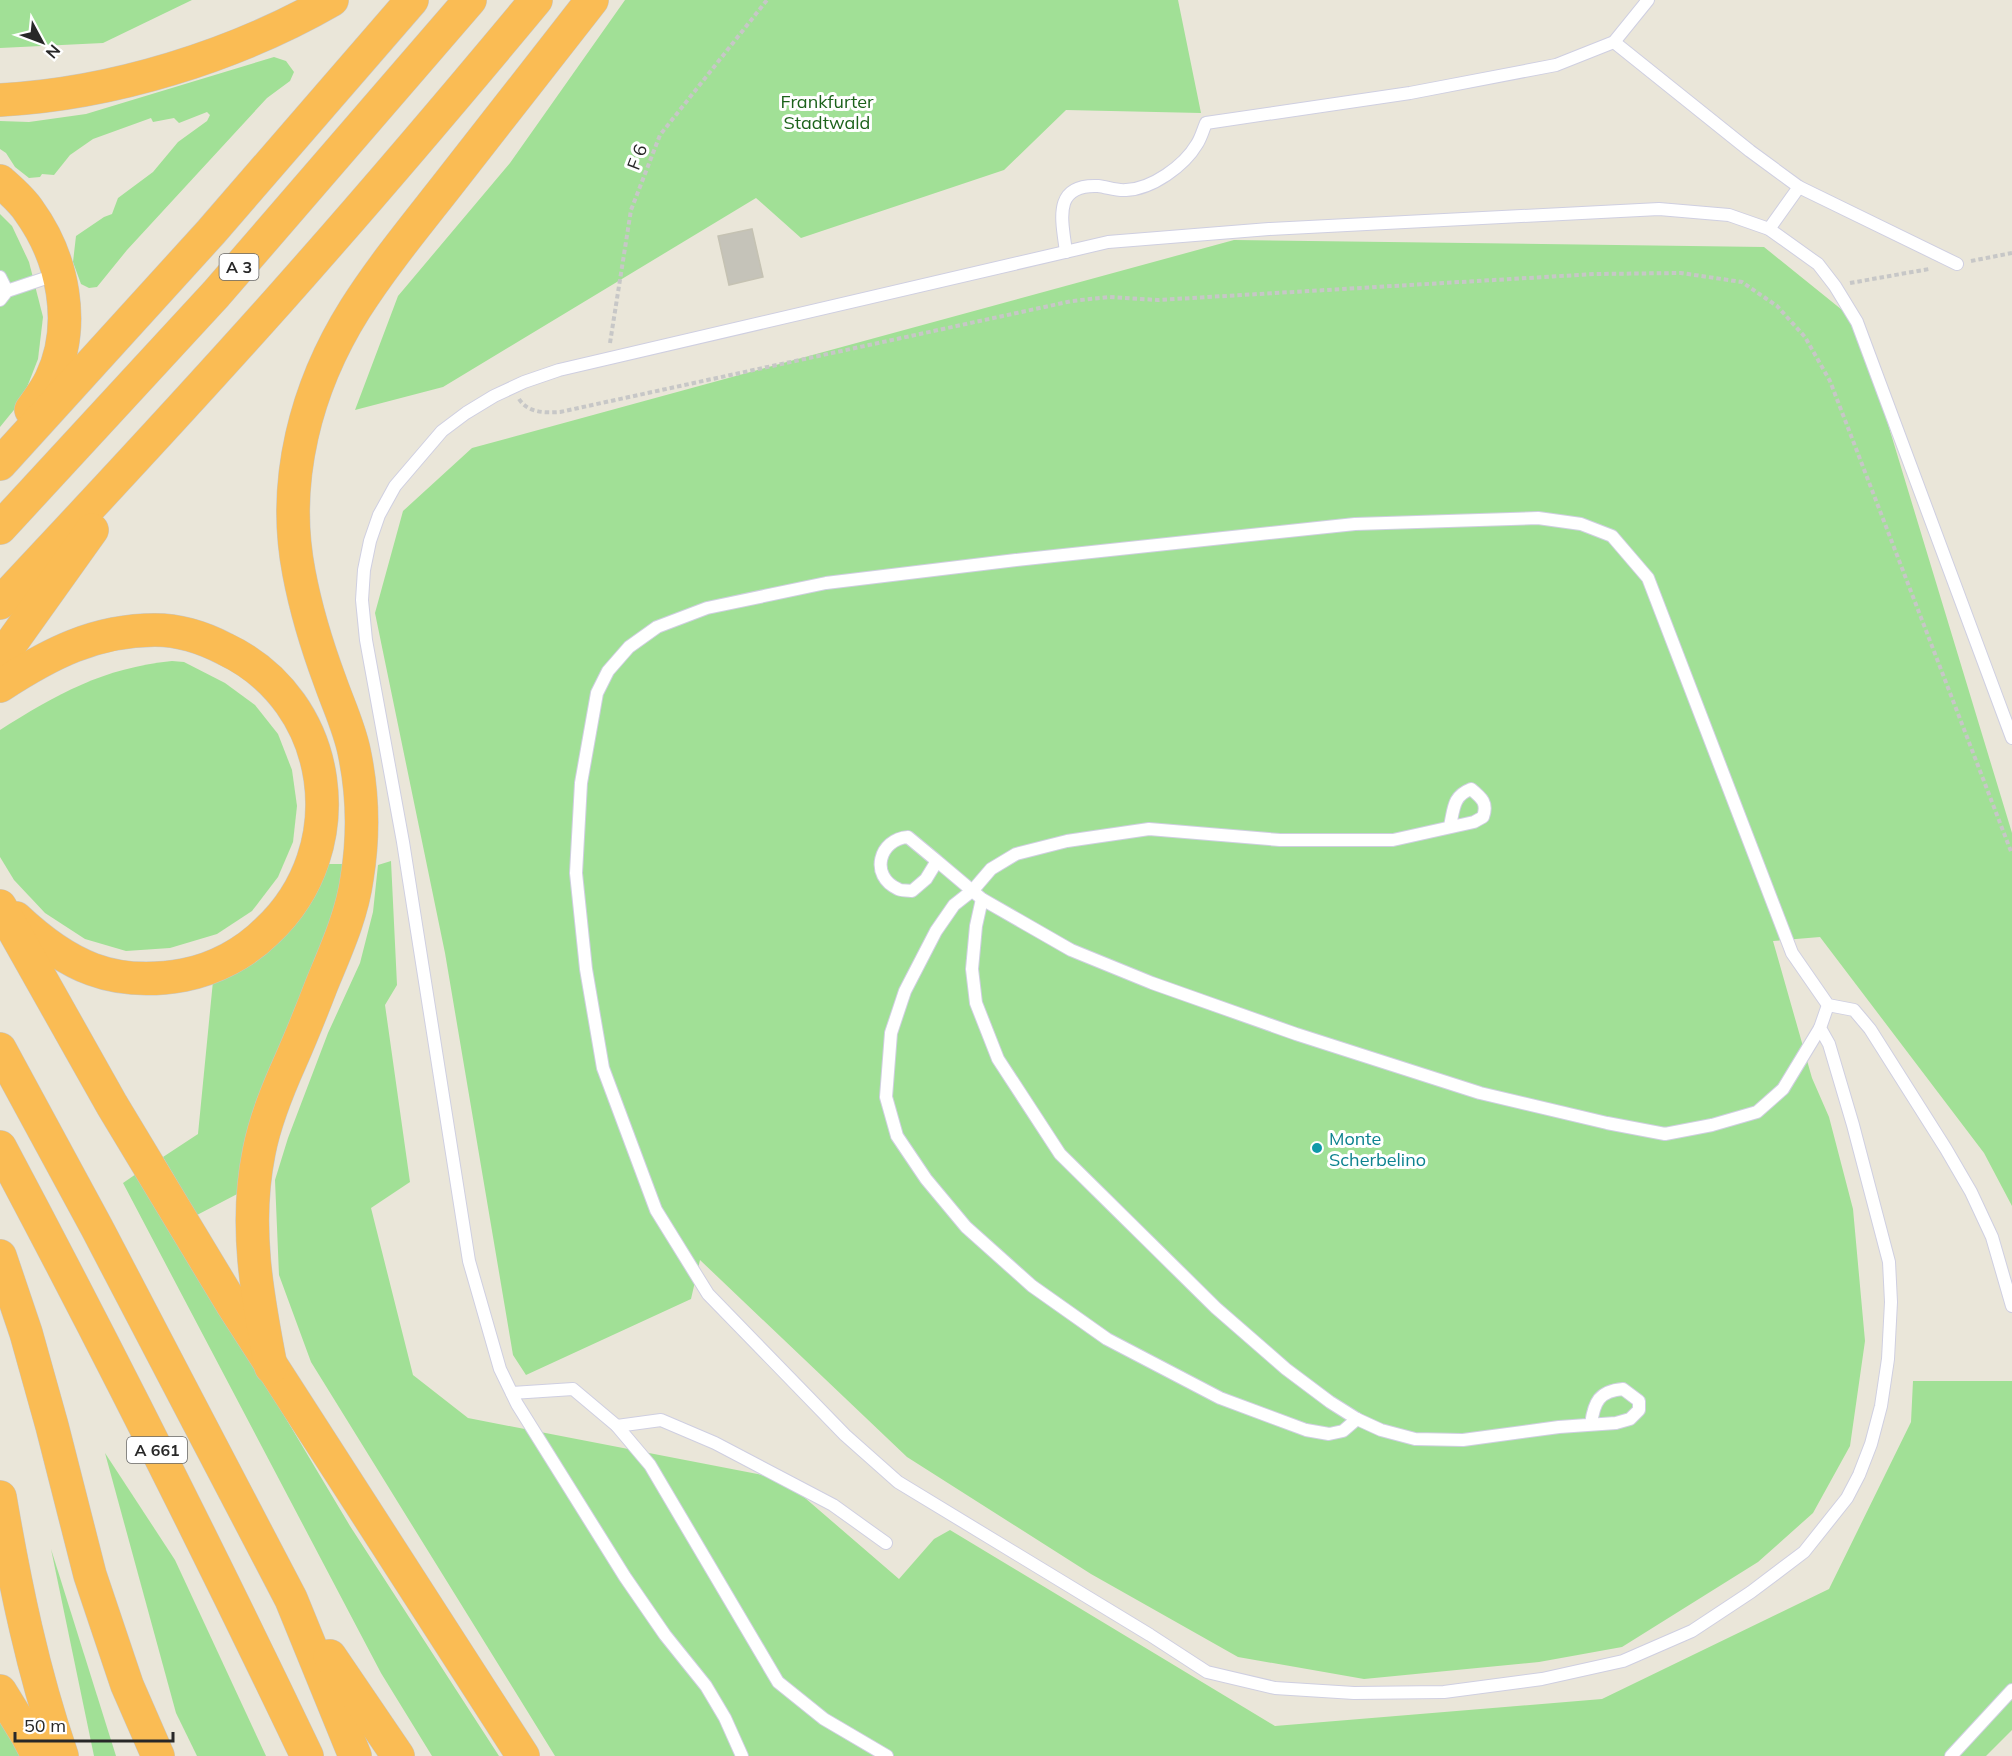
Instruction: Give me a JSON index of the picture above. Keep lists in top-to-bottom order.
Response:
{
  "streets": {
    "highway": ["A 3", "A 661"],
    "path": ["F 6"]
  },
  "parks": ["Frankfurter Stadtwald"],
  "places": ["Monte Scherbelino"],
  "scale_bar": "50 m",
  "north": "bottom right"
}
